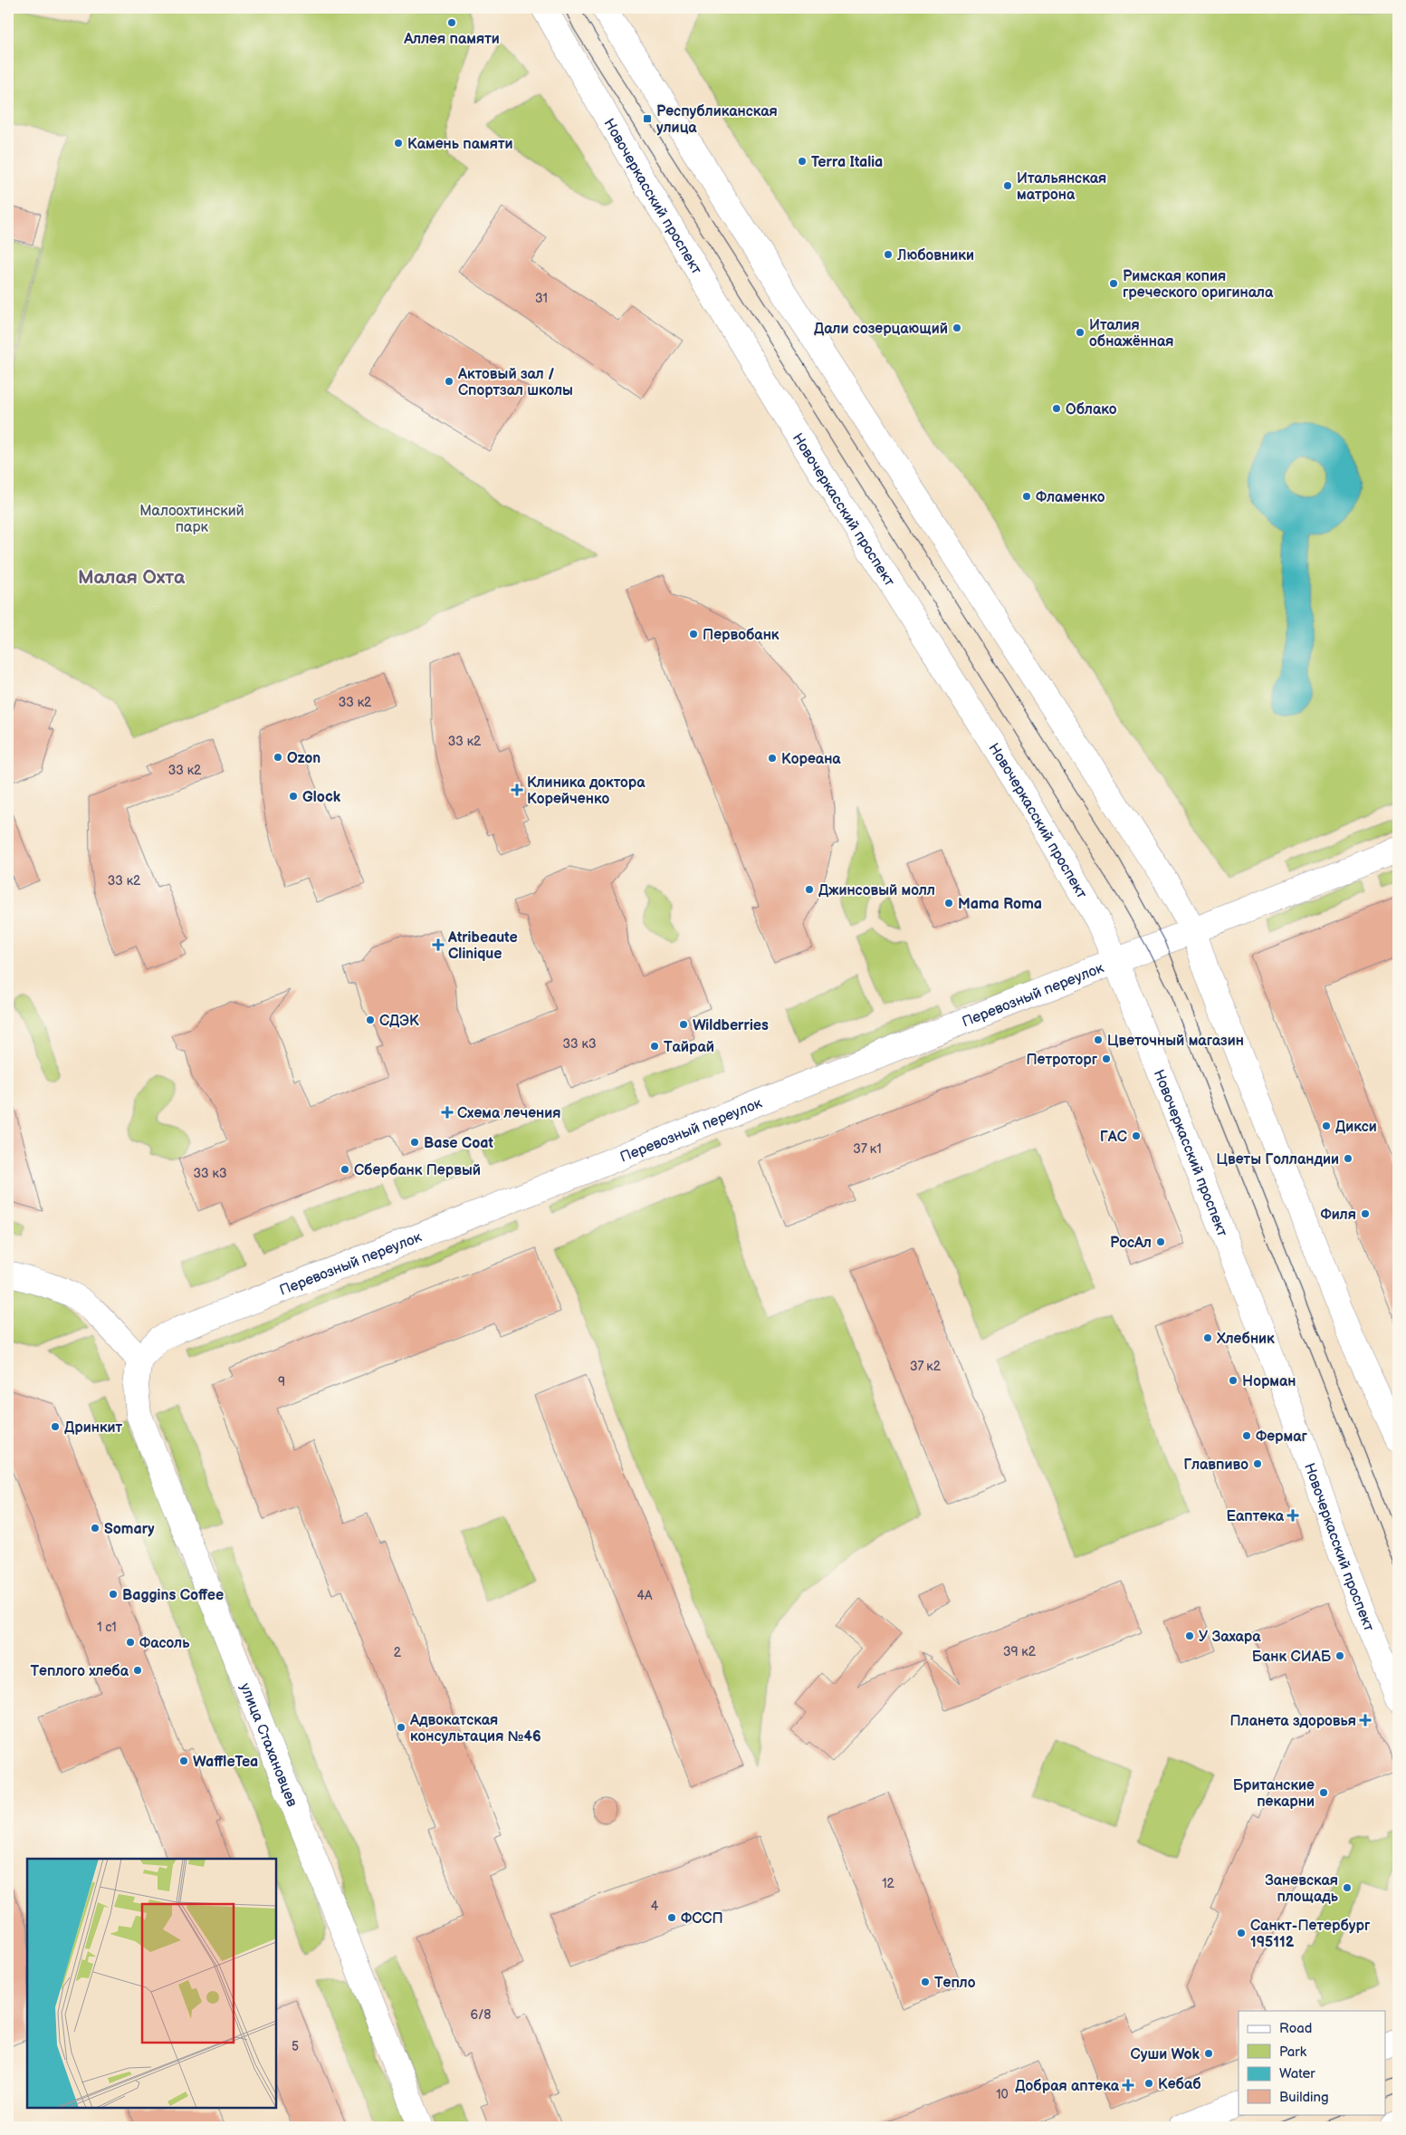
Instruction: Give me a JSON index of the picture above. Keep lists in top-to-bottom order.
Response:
{
  "streets": {
    "main road": ["Новочеркасский проспект", "Перевозный переулок", "улица Стахановцев"]
  },
  "crossings": [
    ["Новочеркасский проспект", "Перевозный переулок"],
    ["Перевозный переулок", "улица Стахановцев"]
  ],
  "districts": ["Малая Охта"],
  "parks": ["Малоохтинский парк"],
  "places": {
    "other": [
      "Аллея памяти",
      "Камень памяти",
      "Terra Italia",
      "Итальянская матрона",
      "Любовники",
      "Римская копия греческого оригинала",
      "Дали созерцающий",
      "Италия обнажённая",
      "Актовый зал / Спортзал школы",
      "Облако",
      "Фламенко",
      "Первобанк",
      "Ozon",
      "Кореана",
      "Glock",
      "Джинсовый молл",
      "Mama Roma",
      "СДЭК",
      "Wildberries",
      "Цветочный магазин",
      "Тайрай",
      "Петроторг",
      "Дикси",
      "ГАС",
      "Base Coat",
      "Цветы Голландии",
      "Сбербанк Первый",
      "Филя",
      "РосАл",
      "Хлебник",
      "Норман",
      "Дринкит",
      "Фермаг",
      "Главпиво",
      "Somary",
      "Baggins Coffee",
      "У Захара",
      "Фасоль",
      "Банк СИАБ",
      "Теплого хлеба",
      "Адвокатская консультация №46",
      "WaffleTea",
      "Британские пекарни",
      "Заневская площадь",
      "ФССП",
      "Санкт-Петербург 195112",
      "Тепло",
      "Суши Wok",
      "Кебаб"
    ],
    "transit": ["Республиканская улица"],
    "health": [
      "Клиника доктора Корейченко",
      "Atribeaute Clinique",
      "Схема лечения",
      "Еаптека",
      "Планета здоровья",
      "Добрая аптека"
    ]
  },
  "house_numbers": [
    "31",
    "33 к2",
    "33 к2",
    "33 к2",
    "33 к2",
    "33 к3",
    "37 к1",
    "33 к3",
    "37 к2",
    "9",
    "4А",
    "1 с1",
    "39 к2",
    "2",
    "12",
    "4",
    "6/8",
    "5",
    "10"
  ],
  "legend": [
    "Road",
    "Park",
    "Water",
    "Building"
  ]
}
